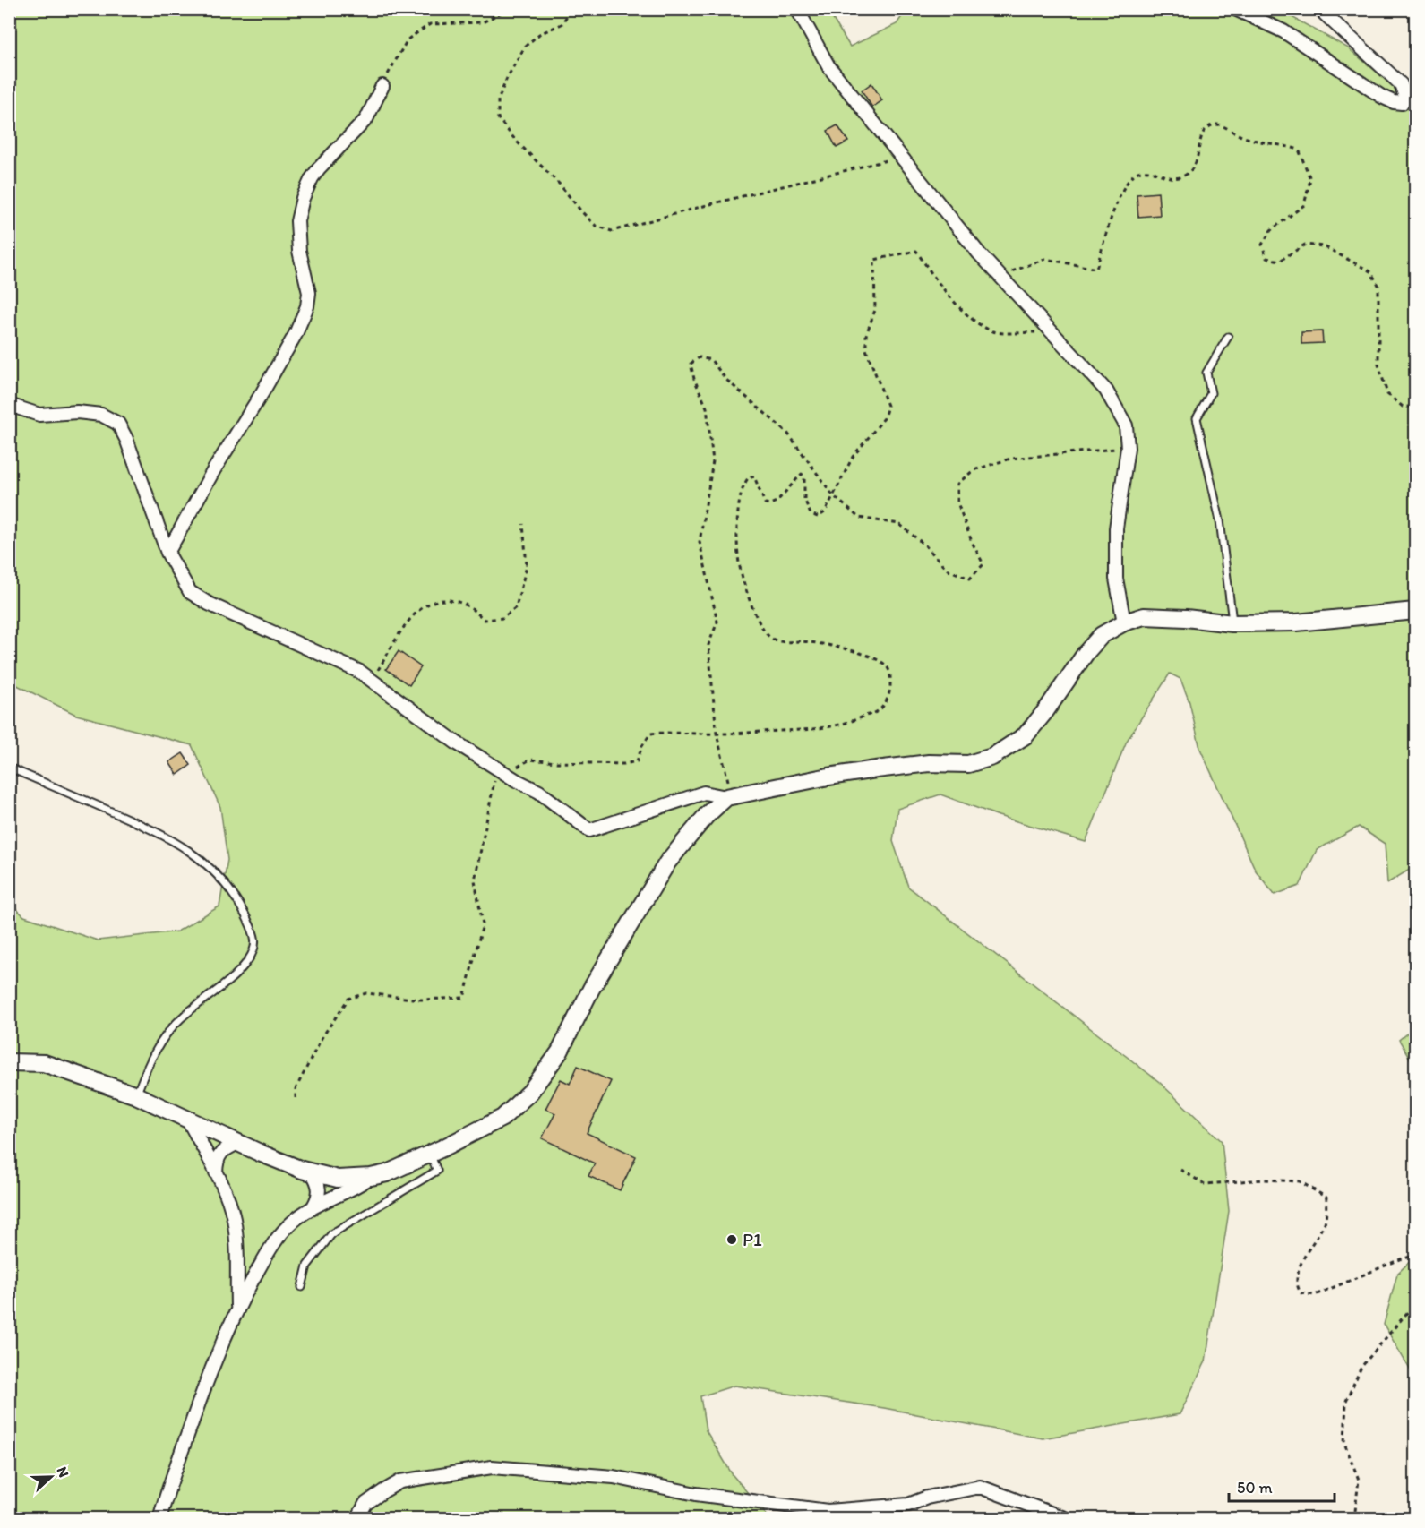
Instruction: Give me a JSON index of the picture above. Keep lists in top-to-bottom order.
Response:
{
  "places": ["P1"],
  "scale_bar": "50 m",
  "north": "right"
}
